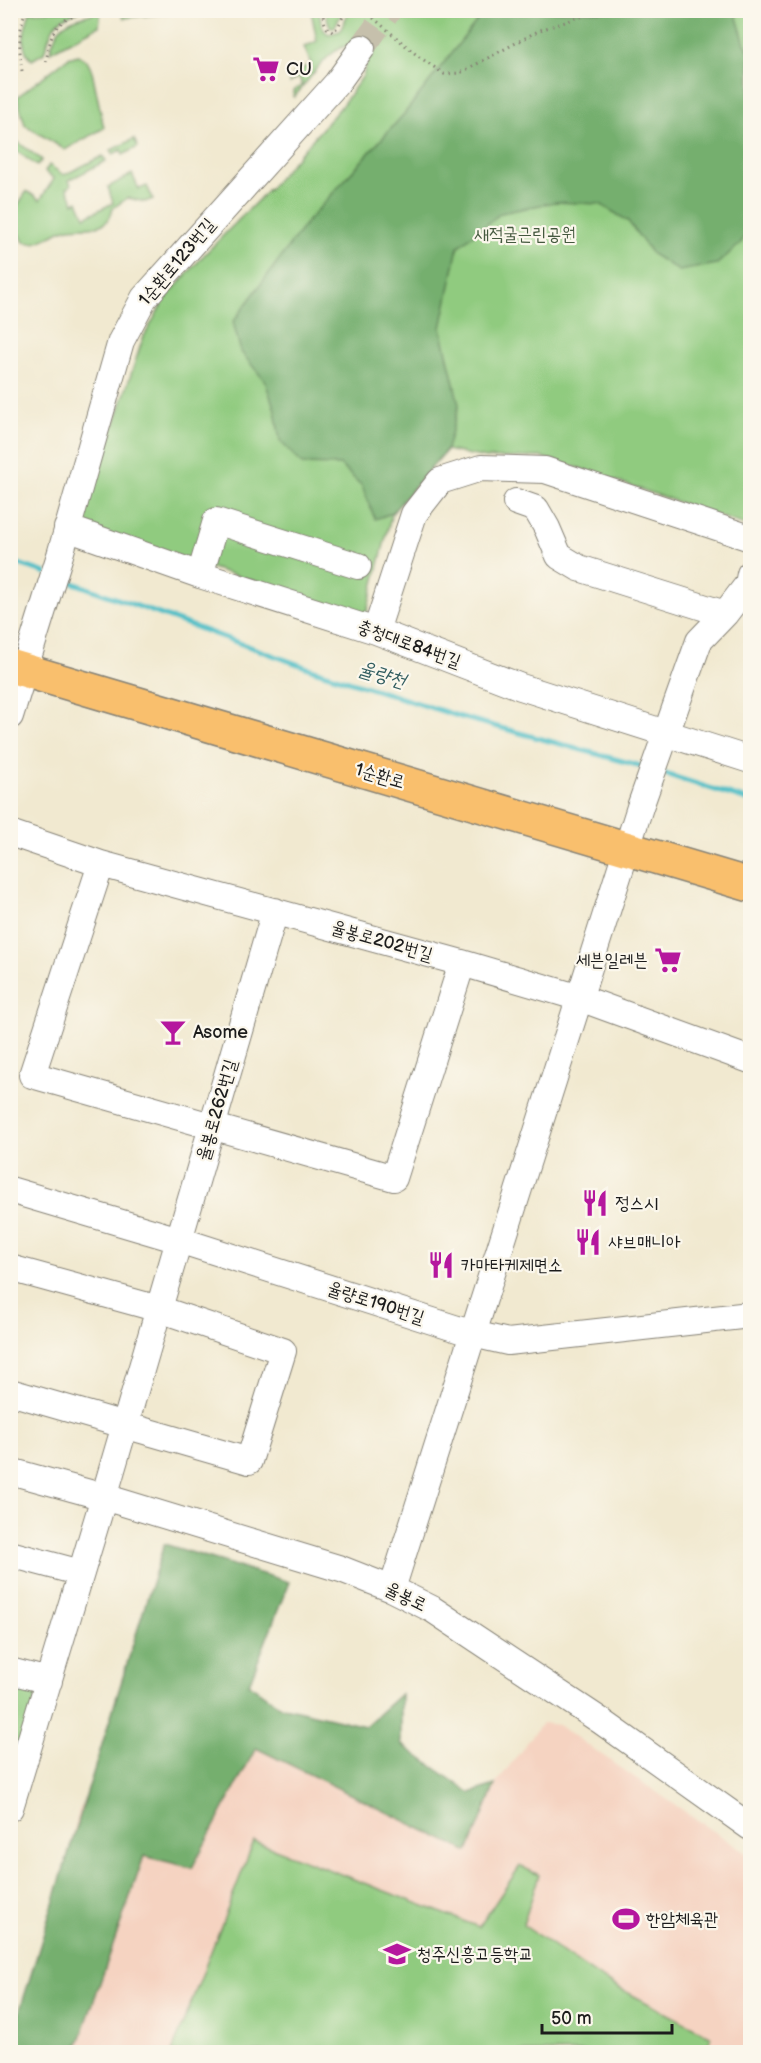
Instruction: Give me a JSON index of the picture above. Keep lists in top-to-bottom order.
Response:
{
  "streets": {
    "main road": ["1순환로"],
    "street": [
      "1순환로123번길",
      "충청대로84번길",
      "율봉로202번길",
      "율봉로262번길",
      "율량로190번길",
      "율봉로"
    ]
  },
  "crossings": [
    ["1순환로123번길", "충청대로84번길"],
    ["1순환로123번길", "1순환로"],
    ["율봉로202번길", "율봉로262번길"],
    ["율봉로262번길", "율량로190번길"],
    ["율봉로262번길", "율봉로"]
  ],
  "water": ["율량천"],
  "parks": ["새적굴근린공원"],
  "places": {
    "supermarket": ["CU", "세븐일레븐"],
    "bar": ["Asome"],
    "restaurant": ["정스시", "샤브매니아", "카마타케제면소"],
    "sports": ["한암체육관"],
    "school or university": ["청주신흥고등학교"]
  },
  "scale_bar": "50 m"
}
